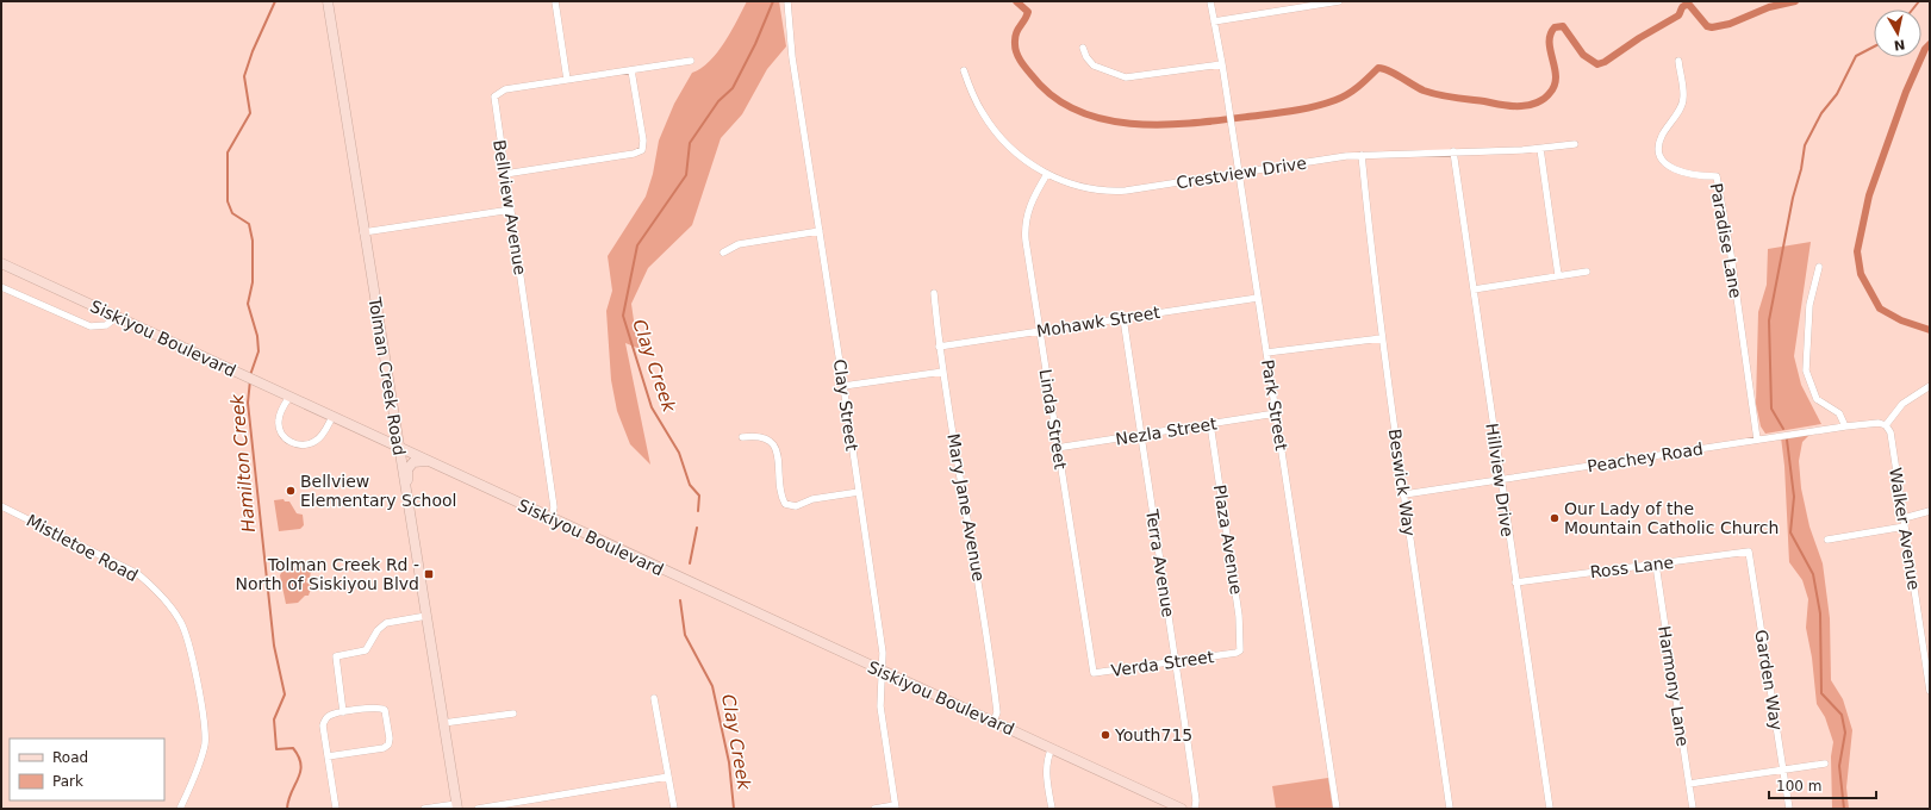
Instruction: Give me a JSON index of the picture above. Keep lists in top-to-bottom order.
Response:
{
  "streets": {
    "main road": ["Siskiyou Boulevard", "Tolman Creek Road"],
    "street": [
      "Crestview Drive",
      "Bellview Avenue",
      "Paradise Lane",
      "Mohawk Street",
      "Clay Street",
      "Park Street",
      "Linda Street",
      "Nezla Street",
      "Peachey Road",
      "Hillview Drive",
      "Beswick Way",
      "Mary Jane Avenue",
      "Walker Avenue",
      "Plaza Avenue",
      "Mistletoe Road",
      "Terra Avenue",
      "Ross Lane",
      "Verda Street",
      "Garden Way",
      "Harmony Lane"
    ]
  },
  "crossings": [
    ["Crestview Drive", "Park Street"],
    ["Crestview Drive", "Linda Street"],
    ["Crestview Drive", "Hillview Drive"],
    ["Crestview Drive", "Beswick Way"],
    ["Bellview Avenue", "Siskiyou Boulevard"],
    ["Paradise Lane", "Peachey Road"],
    ["Mohawk Street", "Park Street"],
    ["Mohawk Street", "Linda Street"],
    ["Mohawk Street", "Mary Jane Avenue"],
    ["Mohawk Street", "Terra Avenue"],
    ["Siskiyou Boulevard", "Tolman Creek Road"],
    ["Siskiyou Boulevard", "Clay Street"],
    ["Siskiyou Boulevard", "Mary Jane Avenue"],
    ["Park Street", "Nezla Street"],
    ["Linda Street", "Nezla Street"],
    ["Linda Street", "Verda Street"],
    ["Nezla Street", "Plaza Avenue"],
    ["Nezla Street", "Terra Avenue"],
    ["Peachey Road", "Hillview Drive"],
    ["Peachey Road", "Beswick Way"],
    ["Peachey Road", "Walker Avenue"],
    ["Hillview Drive", "Ross Lane"],
    ["Plaza Avenue", "Verda Street"],
    ["Terra Avenue", "Verda Street"],
    ["Ross Lane", "Garden Way"],
    ["Ross Lane", "Harmony Lane"]
  ],
  "water": ["Clay Creek", "Hamilton Creek"],
  "places": {
    "other": ["Bellview Elementary School", "Our Lady of the Mountain Catholic Church", "Youth715"],
    "transit": ["Tolman Creek Rd - North of Siskiyou Blvd"]
  },
  "legend": ["Road", "Park"],
  "scale_bar": "100 m",
  "north": "bottom"
}
